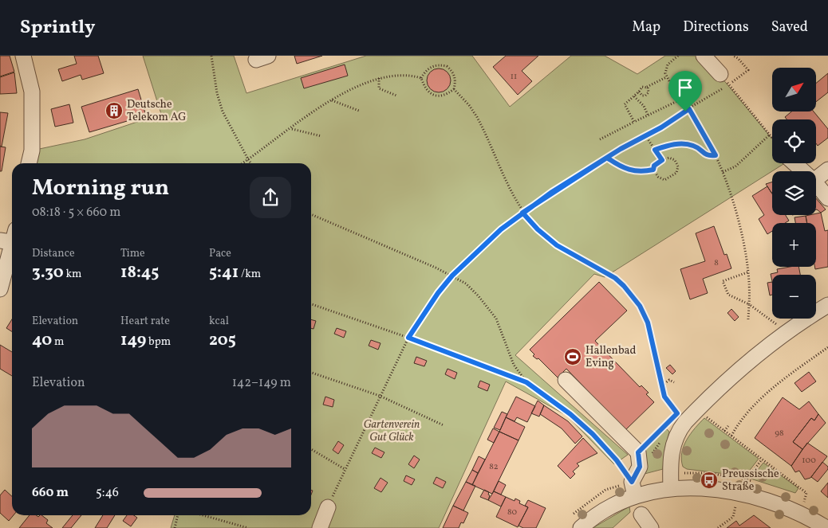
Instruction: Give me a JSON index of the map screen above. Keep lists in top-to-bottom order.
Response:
{
  "parks": ["Gartenverein Gut Glück"],
  "places": {
    "building": ["Deutsche Telekom AG"],
    "sports": ["Hallenbad Eving"],
    "bus stop": ["Preussische Straße"]
  },
  "house_numbers": [
    "11",
    "8",
    "98",
    "100",
    "82",
    "80"
  ],
  "north": "top right",
  "page": {
    "header": "Sprintly",
    "nav": ["Map", "Directions", "Saved"],
    "map_buttons": ["+", "−"],
    "heading": ["Morning run", "08:18 · 5 × 660 m"],
    "stats": [
      ["Distance", "3.30 km"],
      ["Time", "18:45"],
      ["Pace", "5:41 /km"],
      ["Elevation", "40 m"],
      ["Heart rate", "149 bpm"],
      ["kcal", "205"]
    ],
    "chart": ["Elevation", "142–149 m"],
    "list": [
      {
        "name": "660 m",
        "note": "5:46"
      }
    ]
  }
}
